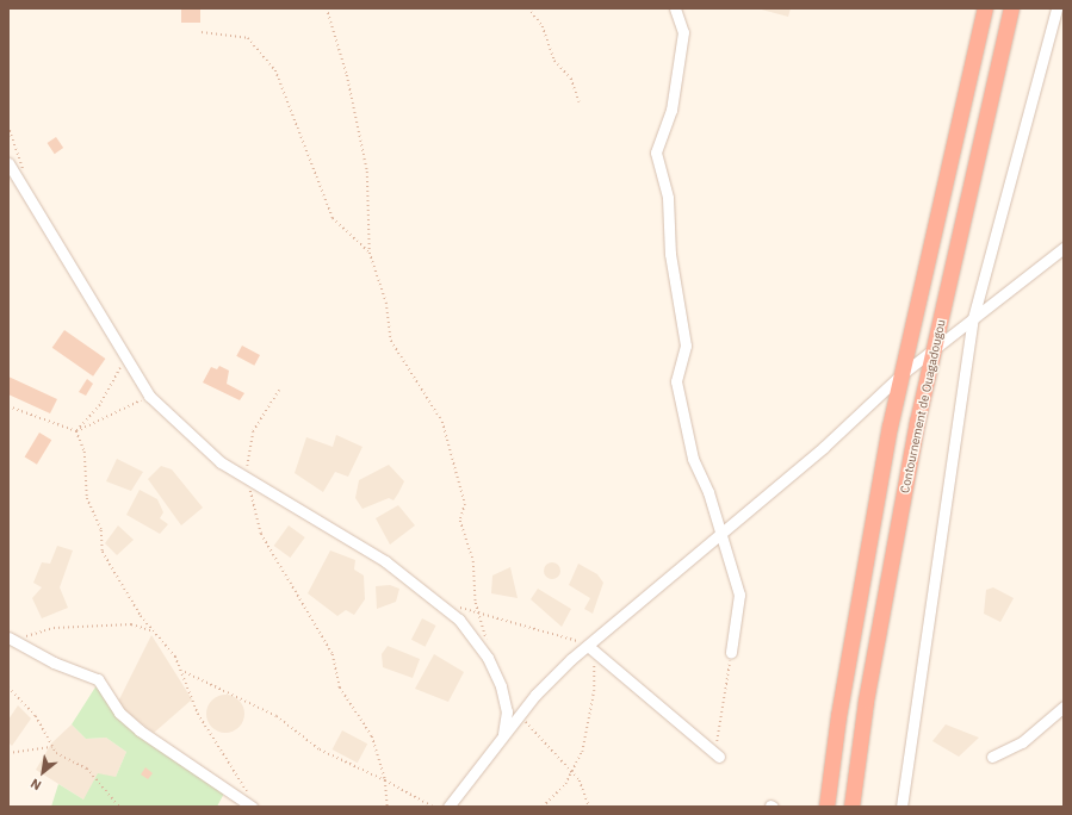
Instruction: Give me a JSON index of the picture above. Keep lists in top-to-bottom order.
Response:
{
  "streets": {
    "highway": ["Contournement de Ouagadougou"]
  },
  "north": "bottom left"
}
